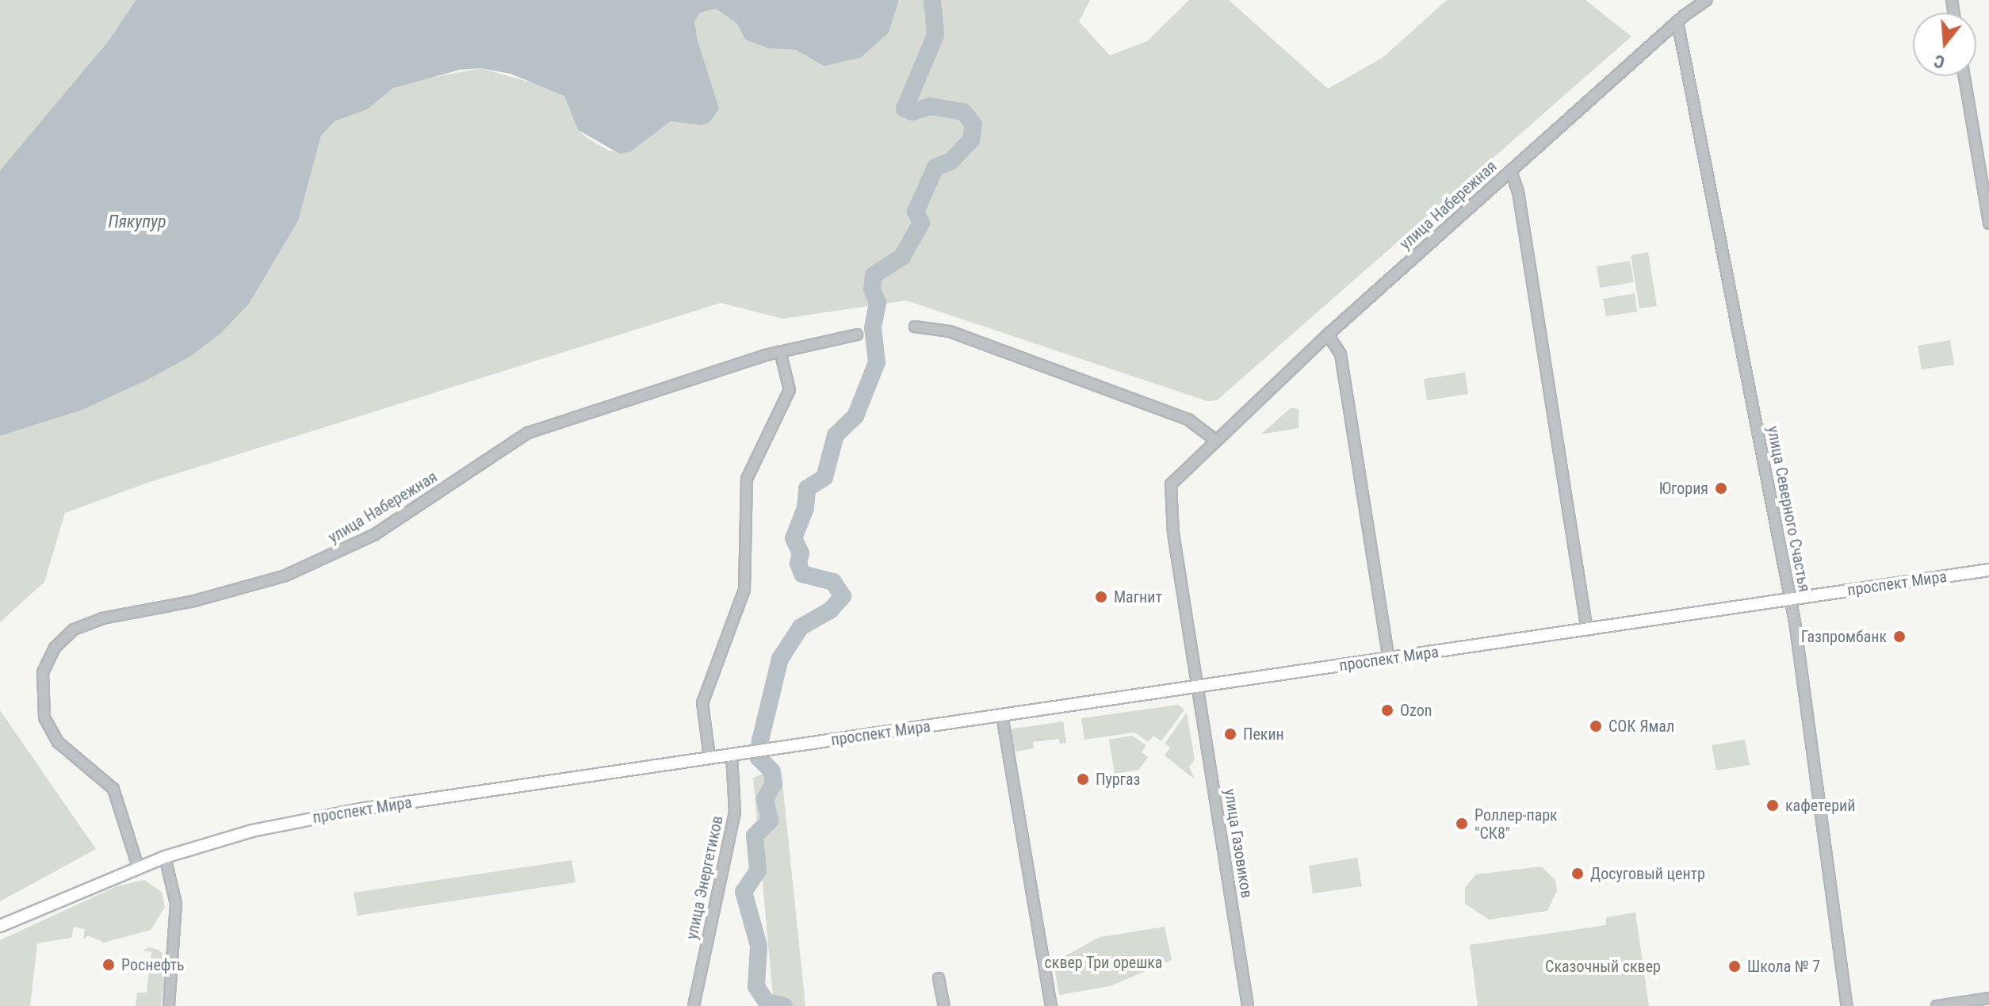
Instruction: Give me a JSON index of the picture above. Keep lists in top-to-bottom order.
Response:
{
  "streets": {
    "main road": ["проспект Мира"],
    "street": [
      "улица Набережная",
      "улица Северного Счастья",
      "улица Газовиков",
      "улица Энергетиков"
    ]
  },
  "crossings": [
    ["улица Набережная", "улица Северного Счастья"],
    ["улица Набережная", "проспект Мира"],
    ["улица Набережная", "улица Газовиков"],
    ["улица Северного Счастья", "проспект Мира"],
    ["проспект Мира", "улица Газовиков"],
    ["проспект Мира", "улица Энергетиков"]
  ],
  "water": ["Пякупур"],
  "parks": ["сквер Три орешка", "Сказочный сквер"],
  "places": [
    "Югория",
    "Магнит",
    "Газпромбанк",
    "Ozon",
    "СОК Ямал",
    "Пекин",
    "Пургаз",
    "кафетерий",
    "Роллер-парк \"СК8\"",
    "Досуговый центр",
    "Роснефть",
    "Школа № 7"
  ],
  "north": "bottom"
}
